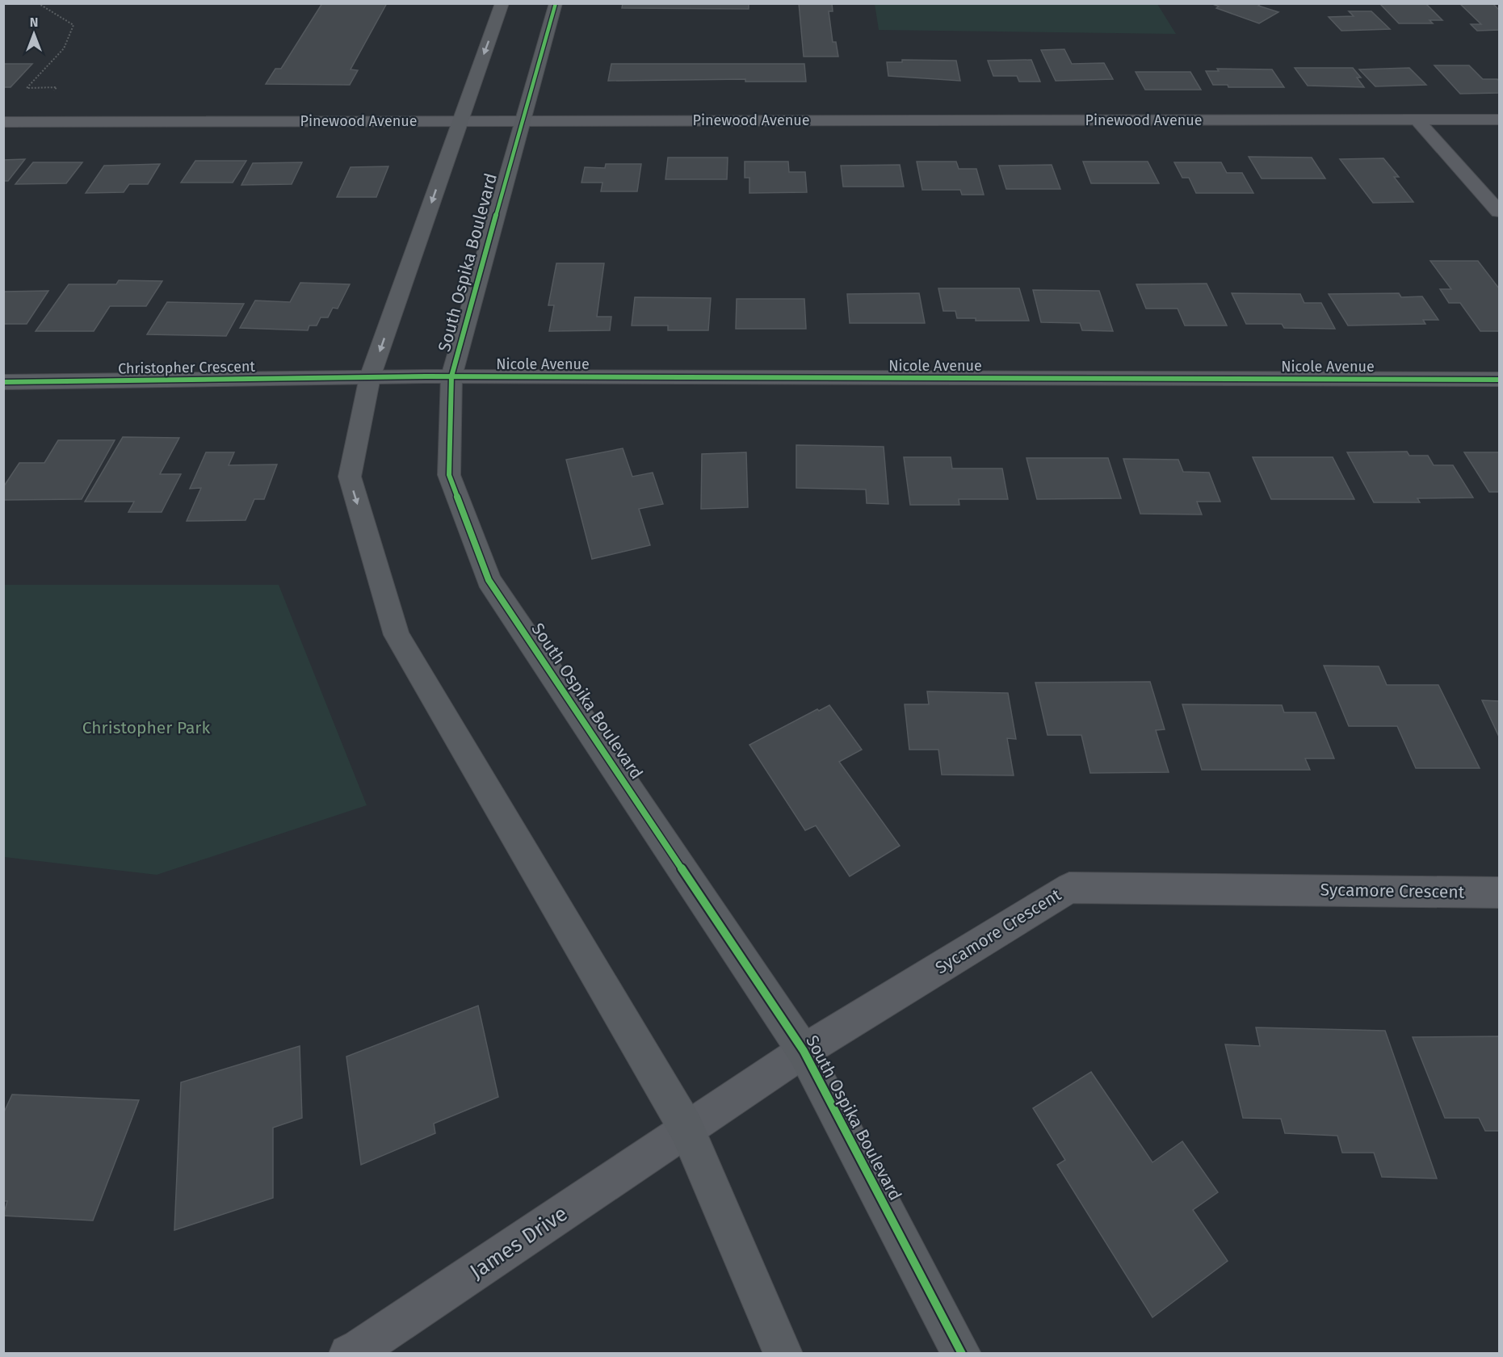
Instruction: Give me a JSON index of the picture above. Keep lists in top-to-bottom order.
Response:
{
  "streets": {
    "main road": ["South Ospika Boulevard"],
    "street": [
      "Pinewood Avenue",
      "Nicole Avenue",
      "Christopher Crescent",
      "Sycamore Crescent",
      "James Drive"
    ]
  },
  "crossings": [
    ["Pinewood Avenue", "South Ospika Boulevard"],
    ["South Ospika Boulevard", "Nicole Avenue"],
    ["South Ospika Boulevard", "Sycamore Crescent"],
    ["Nicole Avenue", "Christopher Crescent"],
    ["Sycamore Crescent", "James Drive"]
  ],
  "parks": ["Christopher Park"],
  "north": "top"
}
